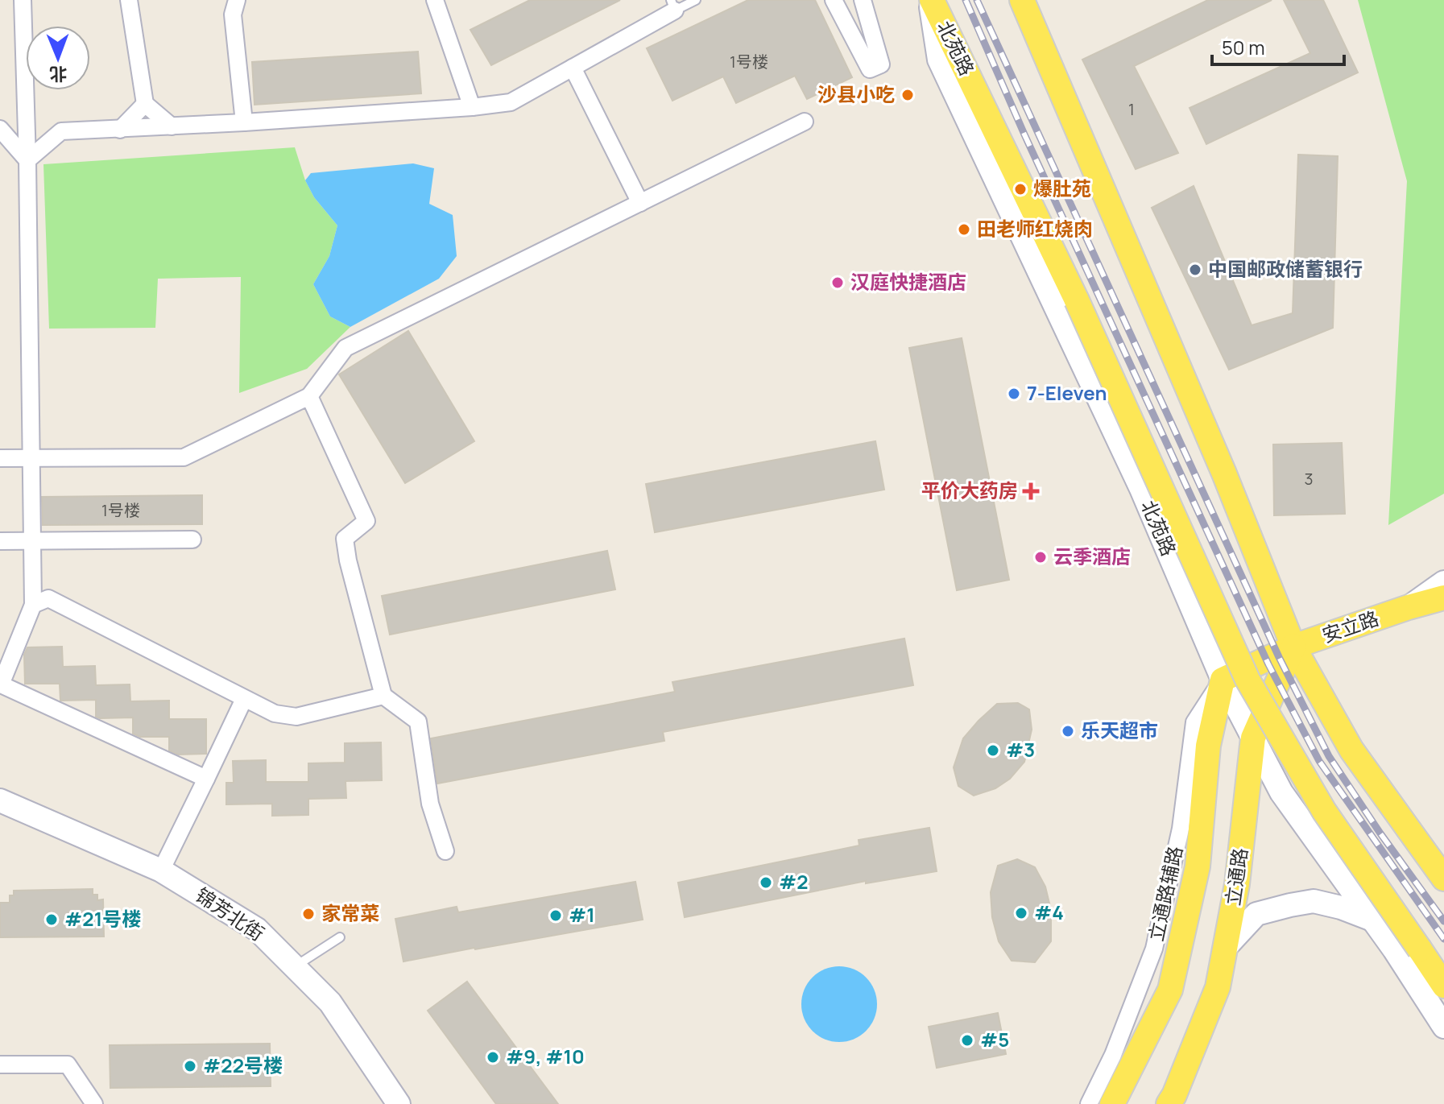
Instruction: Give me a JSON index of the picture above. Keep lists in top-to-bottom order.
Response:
{
  "streets": {
    "main road": ["北苑路", "安立路", "立通路"],
    "street": ["立通路辅路", "锦芳北街"]
  },
  "crossings": [
    ["北苑路", "安立路"],
    ["北苑路", "立通路"],
    ["北苑路", "立通路辅路"],
    ["安立路", "立通路"],
    ["安立路", "立通路辅路"],
    ["立通路", "立通路辅路"]
  ],
  "places": {
    "other": [
      "沙县小吃",
      "爆肚苑",
      "田老师红烧肉",
      "中国邮政储蓄银行",
      "汉庭快捷酒店",
      "7-Eleven",
      "云季酒店",
      "乐天超市",
      "#3",
      "#2",
      "#4",
      "家常菜",
      "#1",
      "#21号楼",
      "#5",
      "#9, #10",
      "#22号楼"
    ],
    "health": ["平价大药房"]
  },
  "house_numbers": [
    "1号楼",
    "1",
    "3",
    "1号楼"
  ],
  "scale_bar": "50 m",
  "north": "bottom"
}
